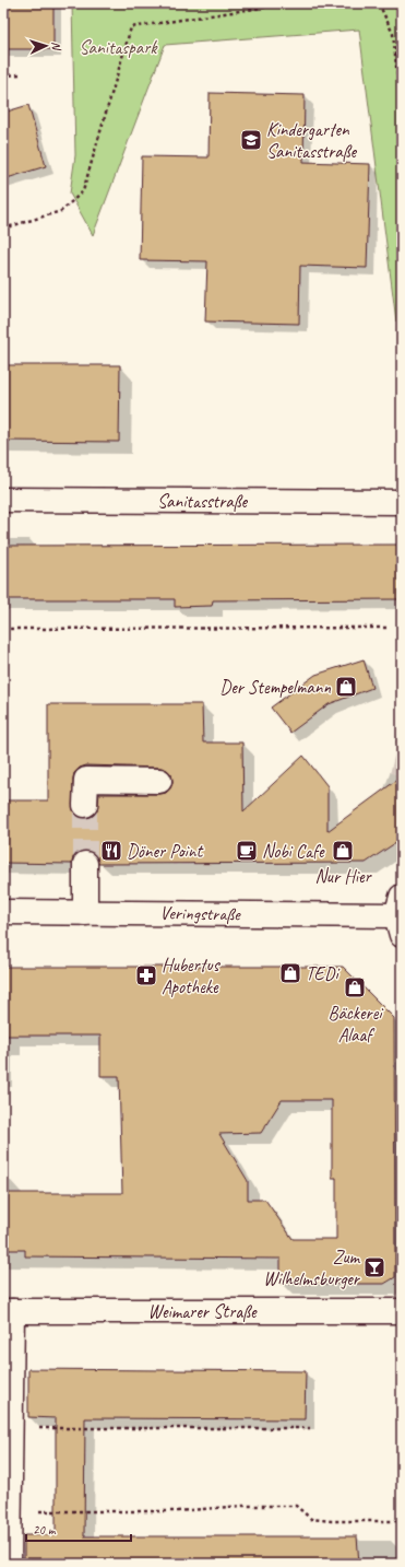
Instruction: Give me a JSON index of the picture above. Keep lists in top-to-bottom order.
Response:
{
  "streets": {
    "street": ["Sanitasstraße", "Veringstraße", "Weimarer Straße"]
  },
  "parks": ["Sanitaspark"],
  "places": {
    "school or university": ["Kindergarten Sanitasstraße"],
    "shop": [
      "Der Stempelmann",
      "Nur Hier",
      "TEDi",
      "Bäckerei Alaaf"
    ],
    "restaurant": ["Döner Point"],
    "cafe": ["Nobi Cafe"],
    "pharmacy": ["Hubertus Apotheke"],
    "bar": ["Zum Wilhelmsburger"]
  },
  "scale_bar": "20 m",
  "north": "right"
}
